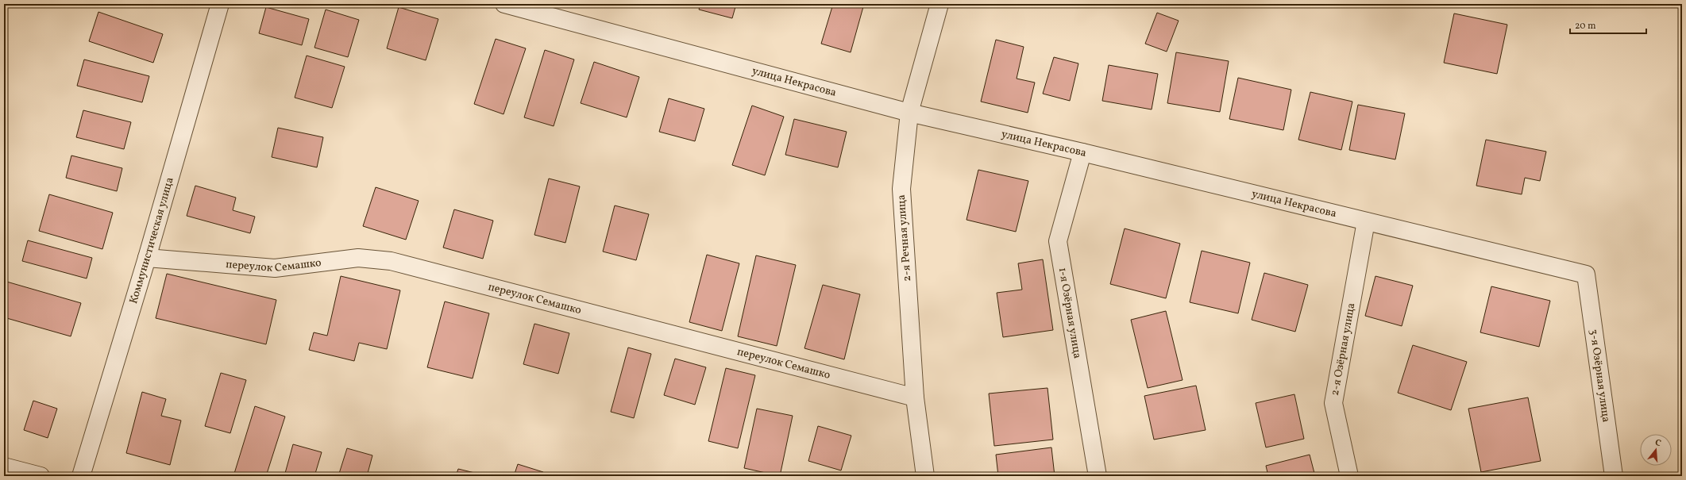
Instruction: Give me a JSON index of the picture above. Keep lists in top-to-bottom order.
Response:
{
  "streets": {
    "street": [
      "улица Некрасова",
      "2-я Речная улица",
      "Коммунистическая улица",
      "переулок Семашко",
      "1-я Озёрная улица",
      "2-я Озёрная улица",
      "3-я Озёрная улица"
    ]
  },
  "crossings": [
    ["улица Некрасова", "2-я Речная улица"],
    ["улица Некрасова", "1-я Озёрная улица"],
    ["улица Некрасова", "2-я Озёрная улица"],
    ["улица Некрасова", "3-я Озёрная улица"],
    ["2-я Речная улица", "переулок Семашко"],
    ["Коммунистическая улица", "переулок Семашко"]
  ],
  "scale_bar": "20 m",
  "north": "top"
}
